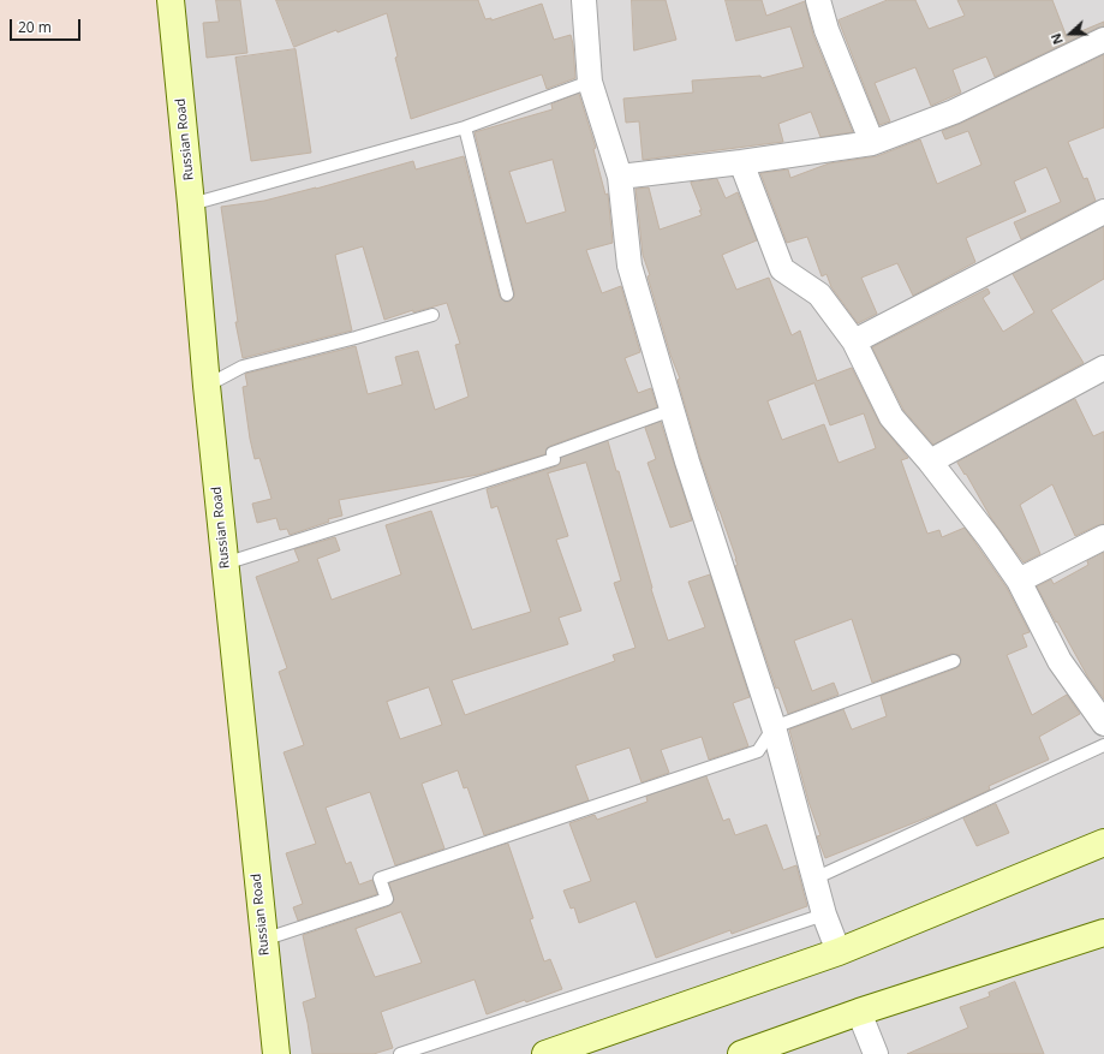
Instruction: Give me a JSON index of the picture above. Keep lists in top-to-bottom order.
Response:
{
  "streets": {
    "main road": ["Russian Road"]
  },
  "scale_bar": "20 m",
  "north": "left"
}
